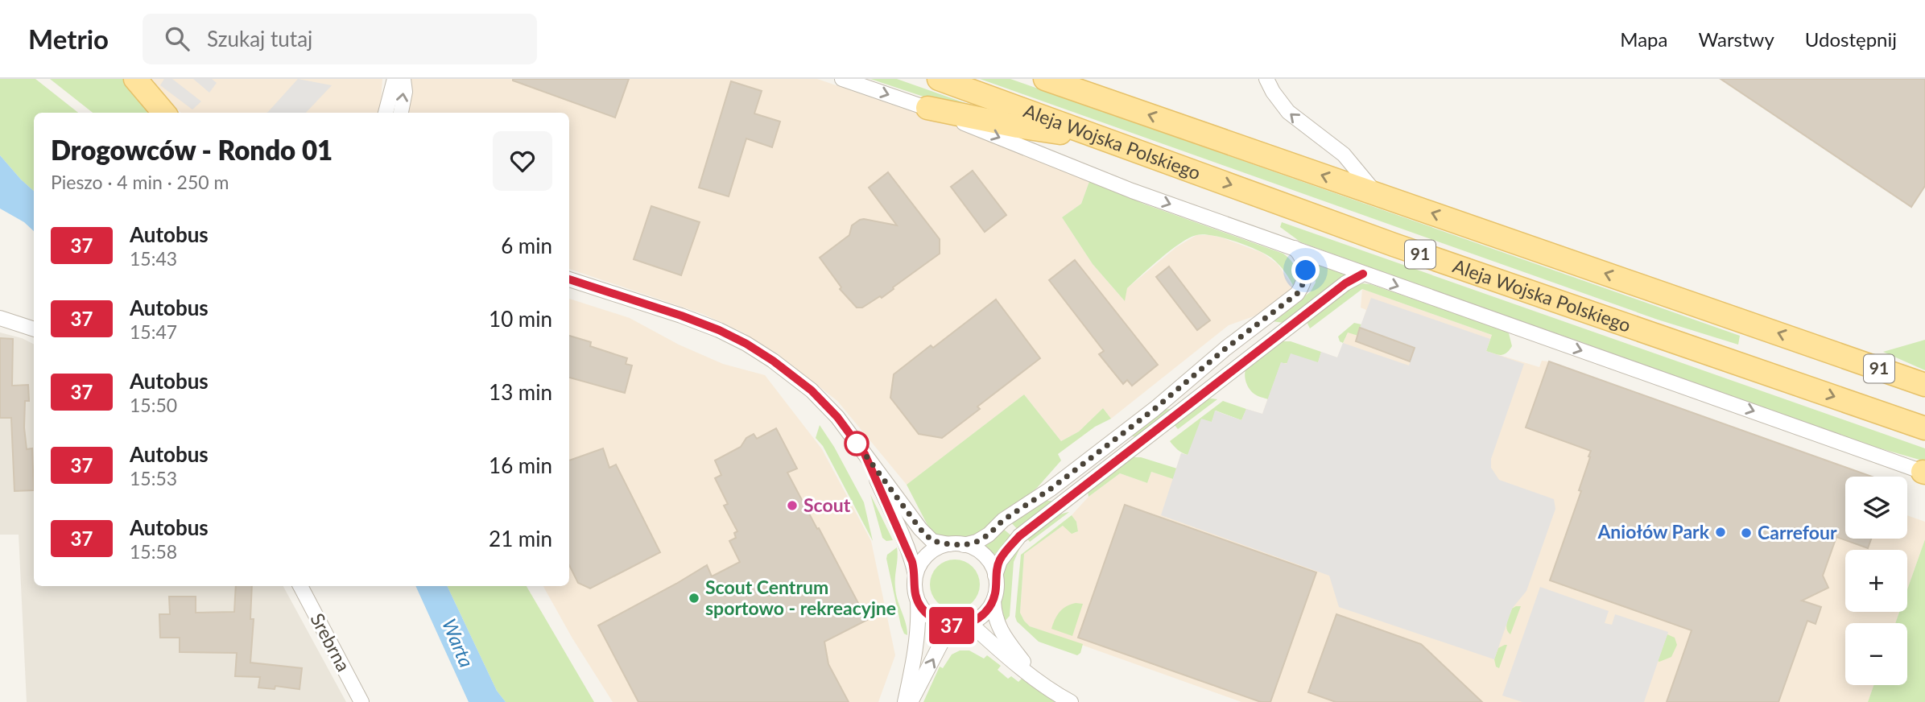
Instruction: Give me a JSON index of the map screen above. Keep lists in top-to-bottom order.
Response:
{
  "streets": {
    "main road": ["Aleja Wojska Polskiego", "91"],
    "street": ["Srebrna"]
  },
  "water": ["Warta"],
  "places": [
    "Scout",
    "Aniołów Park",
    "Carrefour",
    "Scout Centrum sportowo - rekreacyjne"
  ],
  "lines": ["bus line 37"],
  "page": {
    "header": "Metrio",
    "search": "Szukaj tutaj",
    "nav": ["Mapa", "Warstwy", "Udostępnij"],
    "on_map": "37",
    "heading": ["Drogowców - Rondo 01", "Pieszo · 4 min · 250 m"],
    "list": [
      {
        "mark": "37",
        "name": "Autobus",
        "note": "15:43",
        "value": "6 min"
      },
      {
        "mark": "37",
        "name": "Autobus",
        "note": "15:47",
        "value": "10 min"
      },
      {
        "mark": "37",
        "name": "Autobus",
        "note": "15:50",
        "value": "13 min"
      },
      {
        "mark": "37",
        "name": "Autobus",
        "note": "15:53",
        "value": "16 min"
      },
      {
        "mark": "37",
        "name": "Autobus",
        "note": "15:58",
        "value": "21 min"
      }
    ],
    "map_buttons": ["+", "−"]
  }
}
